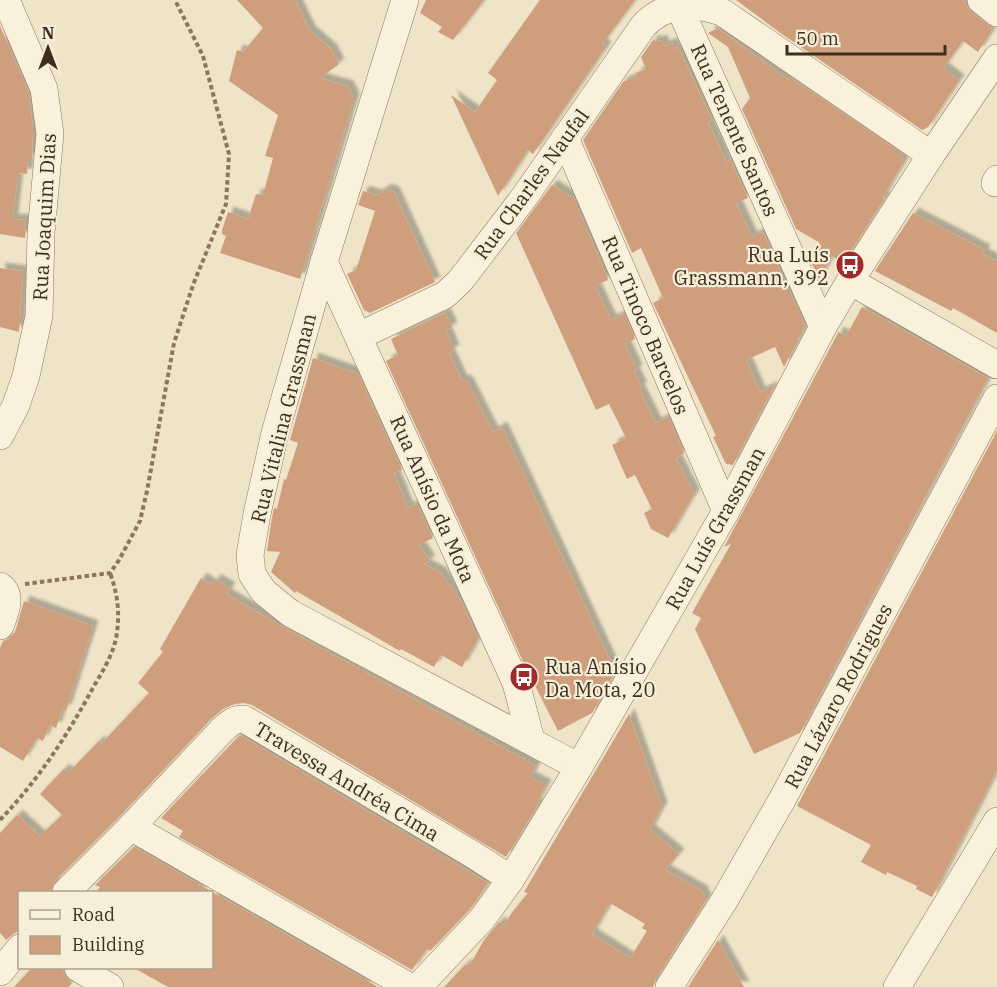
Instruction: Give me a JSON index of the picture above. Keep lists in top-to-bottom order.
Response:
{
  "streets": {
    "street": [
      "Rua Tenente Santos",
      "Rua Charles Naufal",
      "Rua Joaquim Dias",
      "Rua Tinoco Barcelos",
      "Rua Vitalina Grassman",
      "Rua Anísio da Mota",
      "Rua Luís Grassman",
      "Rua Lázaro Rodrigues",
      "Travessa Andréa Cima"
    ]
  },
  "crossings": [
    ["Rua Tenente Santos", "Rua Charles Naufal"],
    ["Rua Tenente Santos", "Rua Luís Grassman"],
    ["Rua Charles Naufal", "Rua Tinoco Barcelos"],
    ["Rua Charles Naufal", "Rua Anísio da Mota"],
    ["Rua Tinoco Barcelos", "Rua Luís Grassman"],
    ["Rua Vitalina Grassman", "Rua Anísio da Mota"],
    ["Rua Vitalina Grassman", "Rua Luís Grassman"],
    ["Rua Luís Grassman", "Travessa Andréa Cima"]
  ],
  "places": {
    "bus stop": ["Rua Luís Grassmann, 392", "Rua Anísio Da Mota, 20"]
  },
  "legend": ["Road", "Building"],
  "scale_bar": "50 m",
  "north": "top"
}
